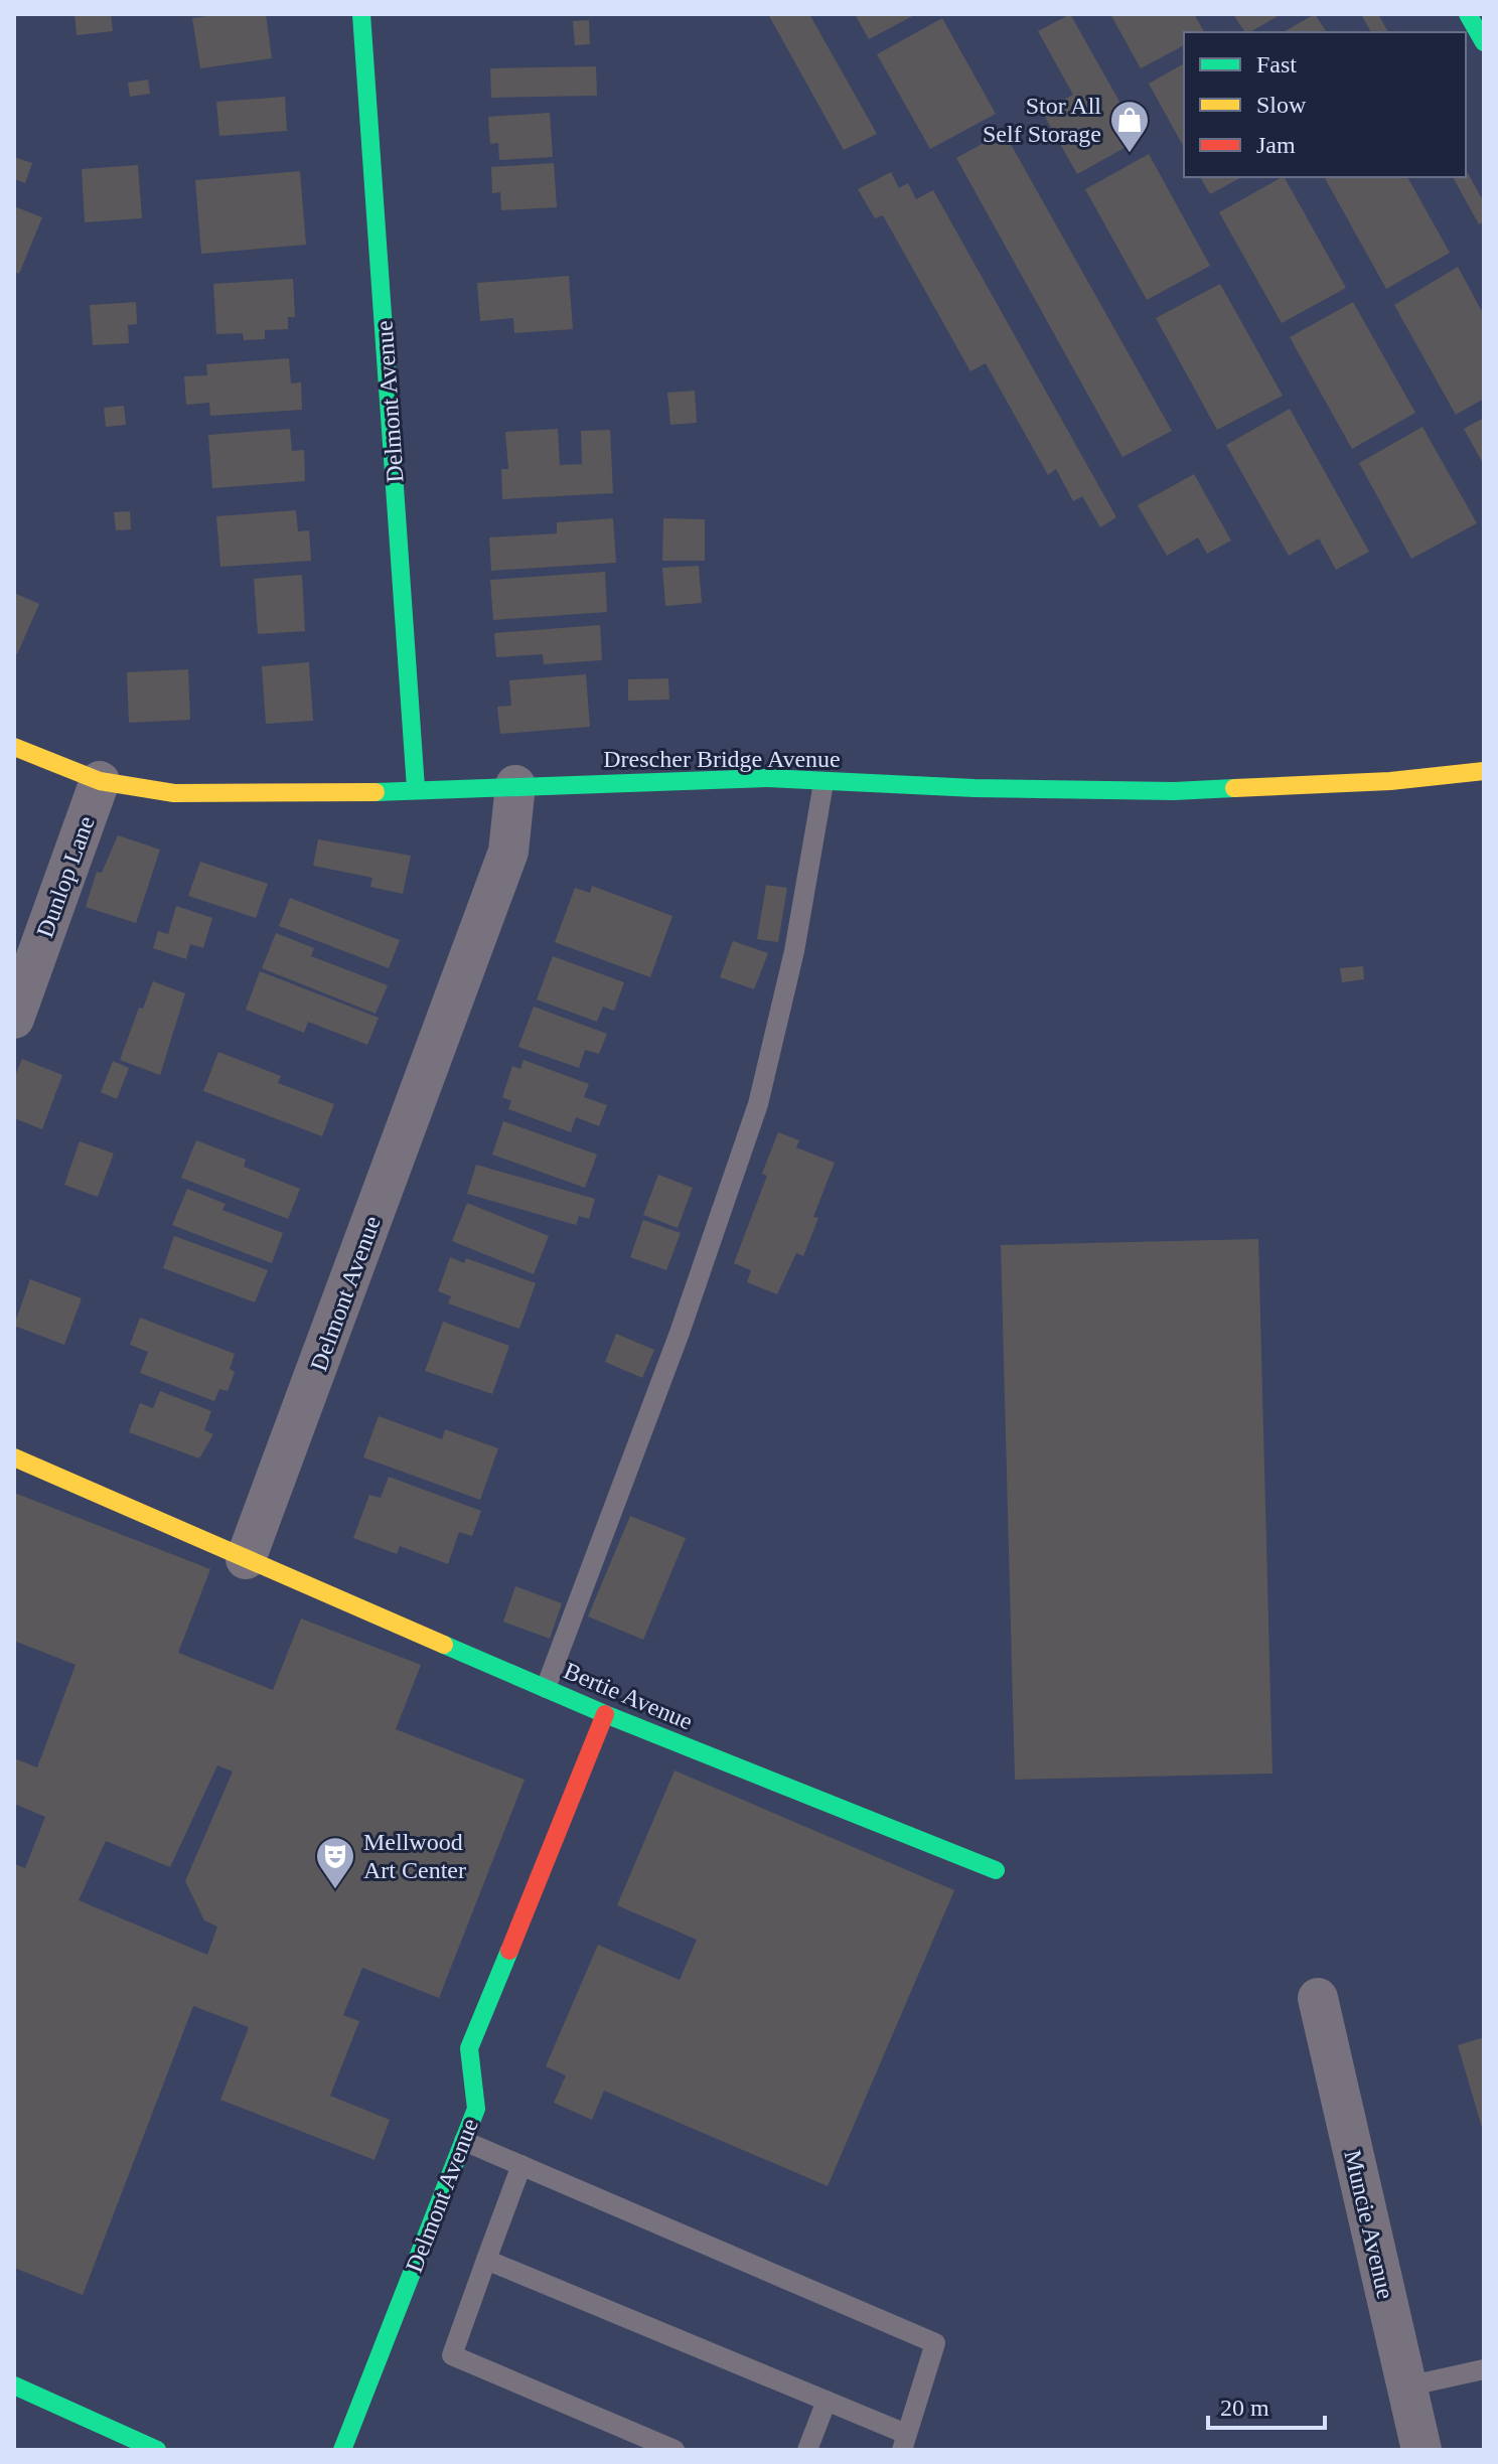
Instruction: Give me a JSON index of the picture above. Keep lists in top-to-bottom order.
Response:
{
  "streets": {
    "street": [
      "Delmont Avenue",
      "Drescher Bridge Avenue",
      "Dunlop Lane",
      "Bertie Avenue",
      "Muncie Avenue"
    ]
  },
  "crossings": [
    ["Delmont Avenue", "Drescher Bridge Avenue"],
    ["Delmont Avenue", "Bertie Avenue"],
    ["Drescher Bridge Avenue", "Dunlop Lane"]
  ],
  "places": {
    "shop": ["Stor All Self Storage"],
    "theatre": ["Mellwood Art Center"]
  },
  "legend": ["Fast", "Slow", "Jam"],
  "scale_bar": "20 m"
}
